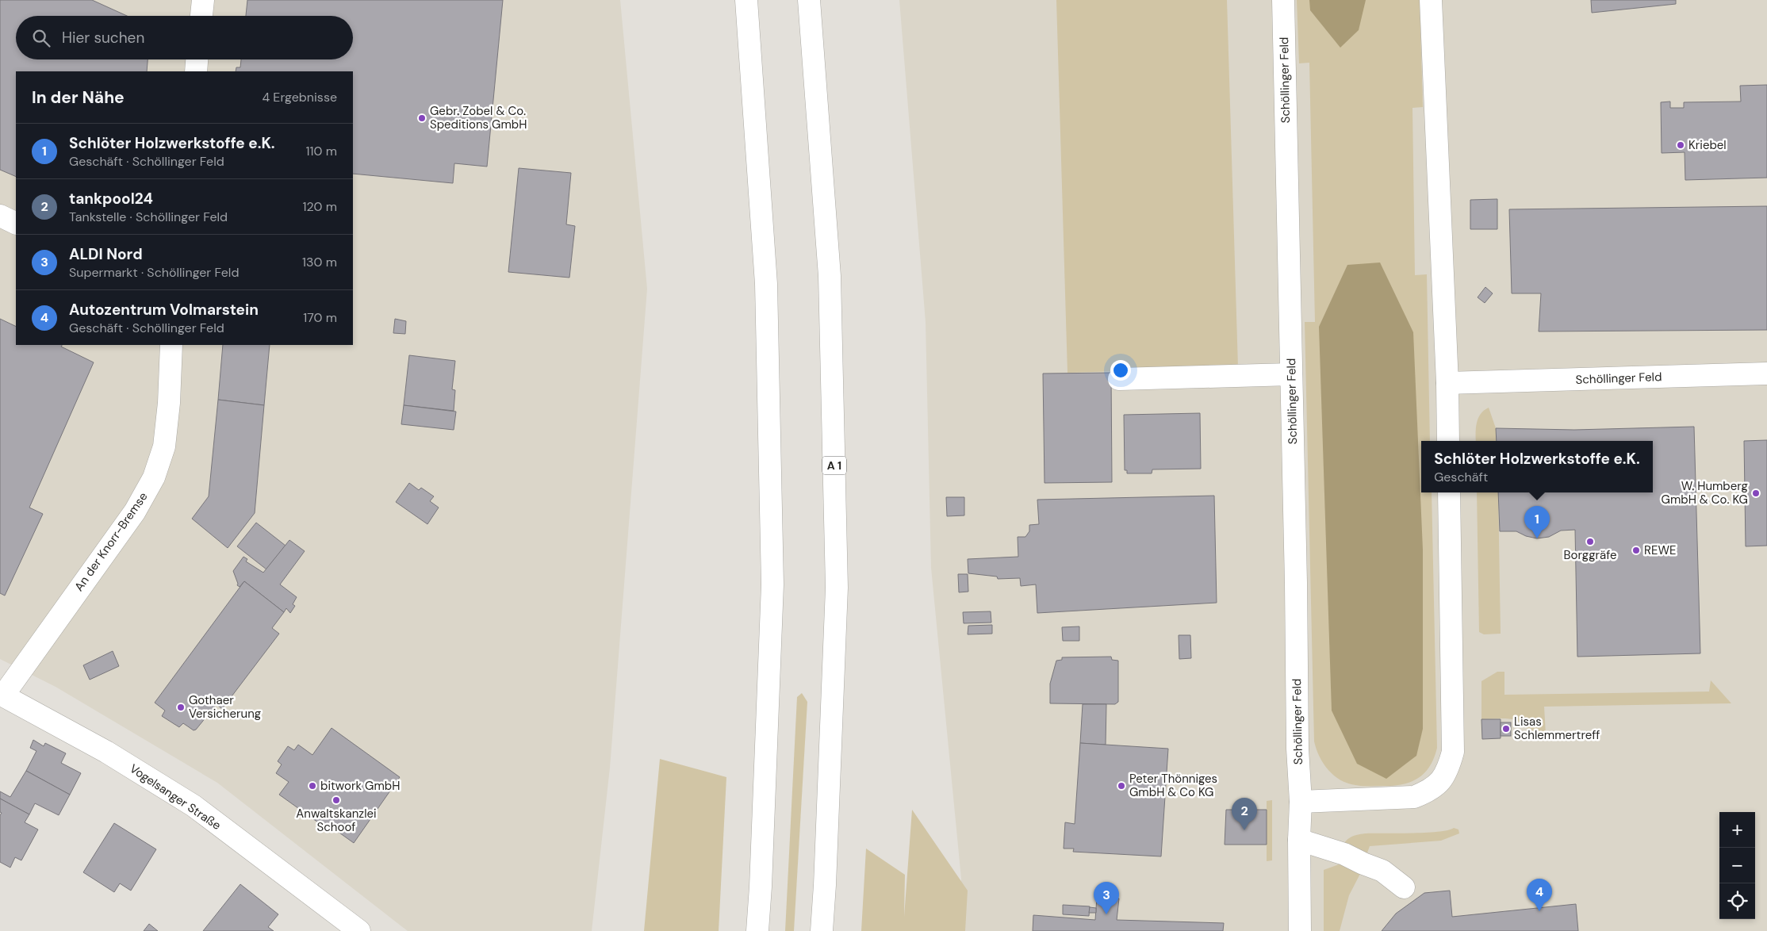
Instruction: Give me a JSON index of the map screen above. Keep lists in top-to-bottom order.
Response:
{
  "streets": {
    "main road": [
      "Schöllinger Feld",
      "A 1",
      "An der Knorr-Bremse",
      "Vogelsanger Straße"
    ]
  },
  "crossings": [
    ["An der Knorr-Bremse", "Vogelsanger Straße"]
  ],
  "places": [
    "Gebr. Zobel & Co. Speditions GmbH",
    "Kriebel",
    "W. Humberg GmbH & Co. KG",
    "Borggräfe",
    "REWE",
    "Gothaer Versicherung",
    "Lisas Schlemmertreff",
    "bitwork GmbH",
    "Peter Thönniges GmbH & Co KG",
    "Anwaltskanzlei Schoof"
  ],
  "page": {
    "search": "Hier suchen",
    "heading": ["In der Nähe", "4 Ergebnisse"],
    "list": [
      {
        "mark": "1",
        "name": "Schlöter Holzwerkstoffe e.K.",
        "note": "Geschäft · Schöllinger Feld",
        "value": "110 m"
      },
      {
        "mark": "2",
        "name": "tankpool24",
        "note": "Tankstelle · Schöllinger Feld",
        "value": "120 m"
      },
      {
        "mark": "3",
        "name": "ALDI Nord",
        "note": "Supermarkt · Schöllinger Feld",
        "value": "130 m"
      },
      {
        "mark": "4",
        "name": "Autozentrum Volmarstein",
        "note": "Geschäft · Schöllinger Feld",
        "value": "170 m"
      }
    ],
    "popup": ["Schlöter Holzwerkstoffe e.K.", "Geschäft"],
    "pins": [
      "1",
      "2",
      "4",
      "3"
    ],
    "map_buttons": ["+", "−"]
  }
}
